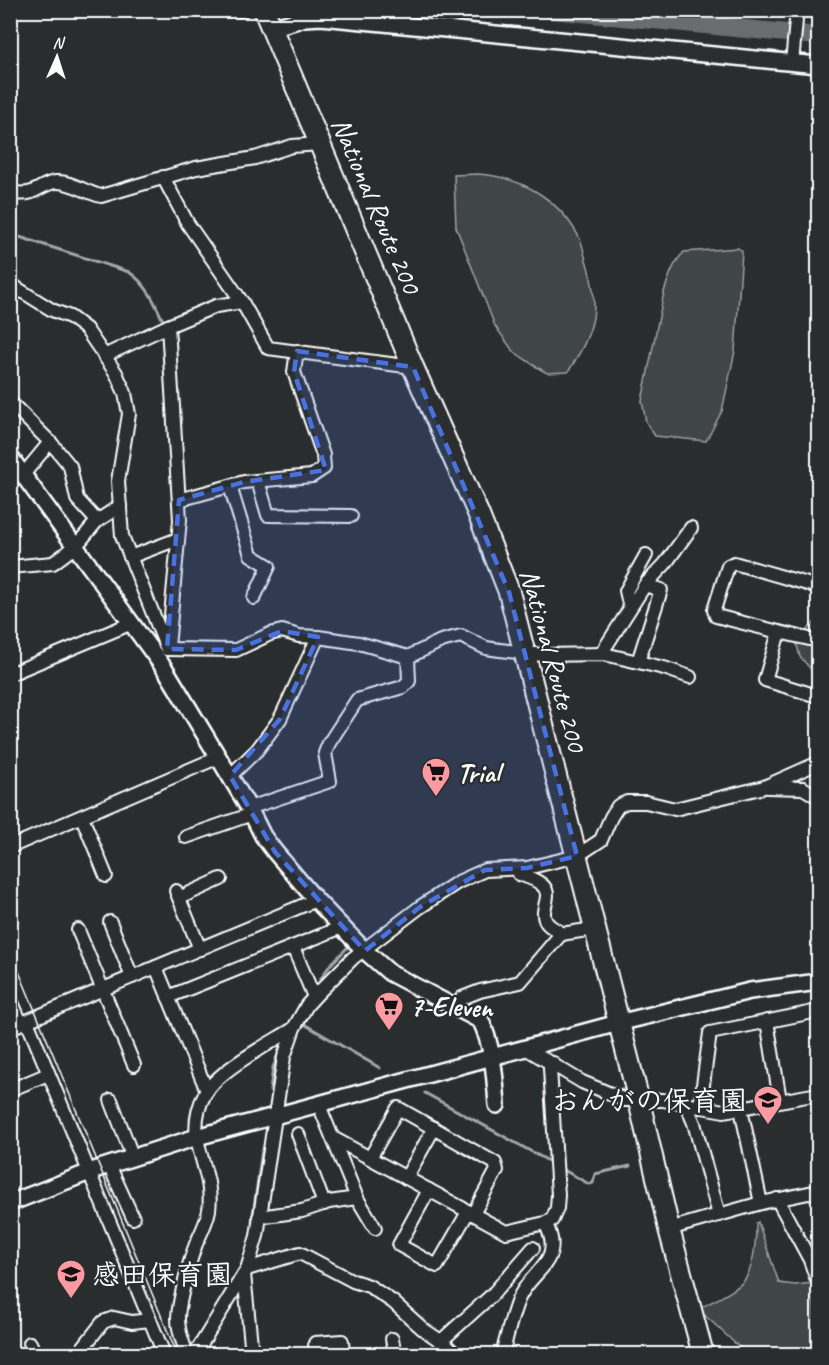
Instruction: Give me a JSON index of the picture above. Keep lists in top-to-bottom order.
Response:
{
  "streets": {
    "highway": ["National Route 200"]
  },
  "places": {
    "supermarket": ["Trial", "7-Eleven"],
    "school or university": ["おんがの保育園", "感田保育園"]
  },
  "north": "top"
}
